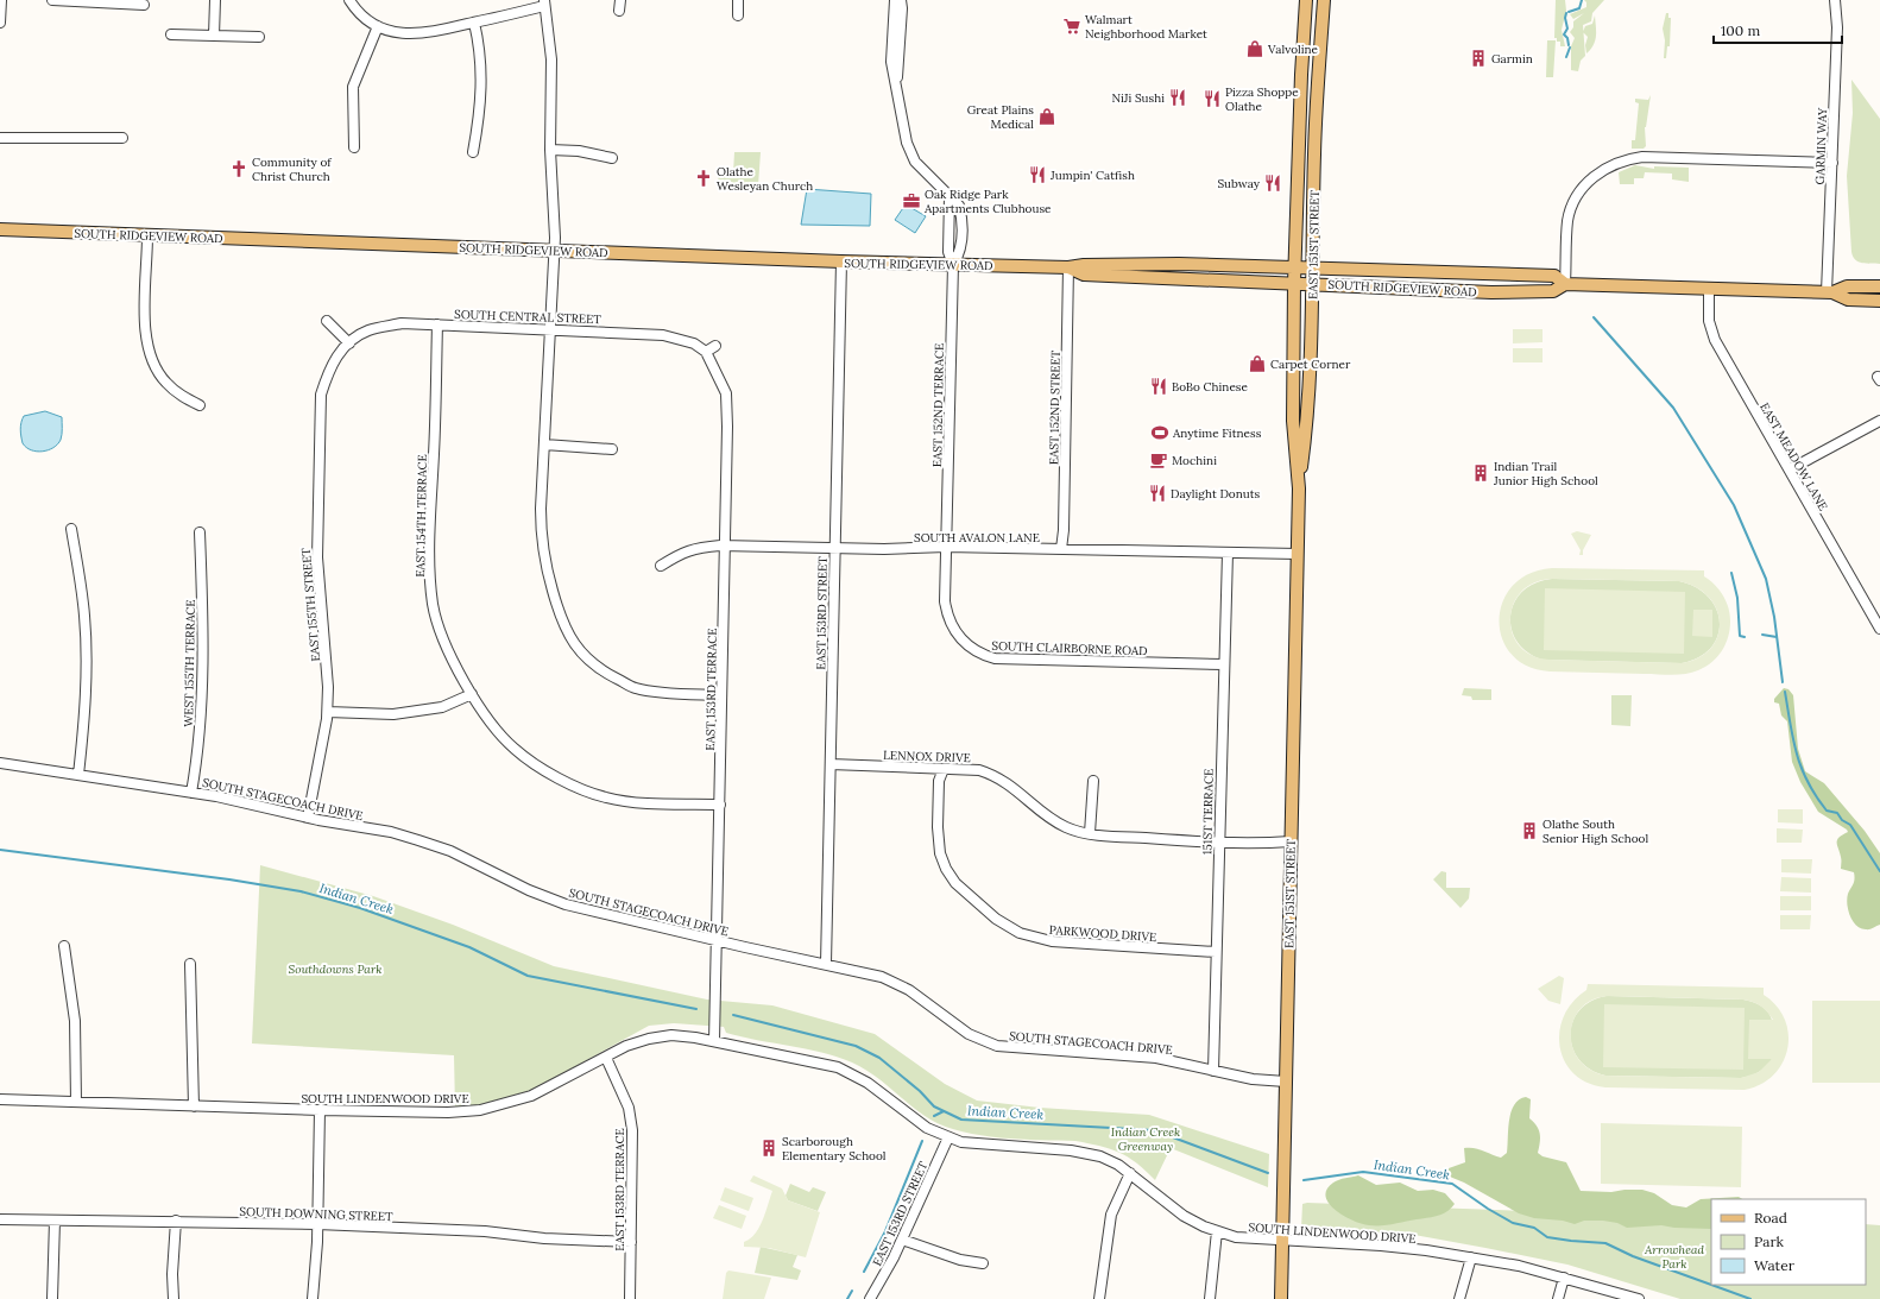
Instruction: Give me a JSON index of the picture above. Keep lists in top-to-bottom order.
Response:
{
  "streets": {
    "main road": ["SOUTH RIDGEVIEW ROAD", "EAST 151ST STREET"],
    "street": [
      "GARMIN WAY",
      "SOUTH CENTRAL STREET",
      "EAST 152ND TERRACE",
      "EAST 152ND STREET",
      "EAST MEADOW LANE",
      "EAST 154TH TERRACE",
      "SOUTH AVALON LANE",
      "EAST 155TH STREET",
      "EAST 153RD STREET",
      "SOUTH CLAIRBORNE ROAD",
      "WEST 155TH TERRACE",
      "EAST 153RD TERRACE",
      "LENNOX DRIVE",
      "SOUTH STAGECOACH DRIVE",
      "151ST TERRACE",
      "PARKWOOD DRIVE",
      "SOUTH LINDENWOOD DRIVE",
      "SOUTH DOWNING STREET"
    ]
  },
  "crossings": [
    ["GARMIN WAY", "SOUTH RIDGEVIEW ROAD"],
    ["SOUTH RIDGEVIEW ROAD", "EAST 151ST STREET"],
    ["SOUTH RIDGEVIEW ROAD", "EAST 152ND TERRACE"],
    ["SOUTH RIDGEVIEW ROAD", "EAST 152ND STREET"],
    ["SOUTH RIDGEVIEW ROAD", "EAST MEADOW LANE"],
    ["SOUTH RIDGEVIEW ROAD", "EAST 153RD STREET"],
    ["EAST 151ST STREET", "SOUTH AVALON LANE"],
    ["EAST 151ST STREET", "LENNOX DRIVE"],
    ["EAST 151ST STREET", "SOUTH STAGECOACH DRIVE"],
    ["EAST 151ST STREET", "SOUTH LINDENWOOD DRIVE"],
    ["SOUTH CENTRAL STREET", "EAST 154TH TERRACE"],
    ["SOUTH CENTRAL STREET", "EAST 155TH STREET"],
    ["SOUTH CENTRAL STREET", "EAST 153RD TERRACE"],
    ["EAST 152ND TERRACE", "SOUTH AVALON LANE"],
    ["EAST 152ND TERRACE", "SOUTH CLAIRBORNE ROAD"],
    ["EAST 152ND STREET", "SOUTH AVALON LANE"],
    ["EAST 154TH TERRACE", "EAST 153RD TERRACE"],
    ["SOUTH AVALON LANE", "EAST 153RD STREET"],
    ["SOUTH AVALON LANE", "SOUTH CLAIRBORNE ROAD"],
    ["SOUTH AVALON LANE", "EAST 153RD TERRACE"],
    ["SOUTH AVALON LANE", "151ST TERRACE"],
    ["EAST 155TH STREET", "SOUTH STAGECOACH DRIVE"],
    ["EAST 153RD STREET", "LENNOX DRIVE"],
    ["EAST 153RD STREET", "SOUTH STAGECOACH DRIVE"],
    ["EAST 153RD STREET", "SOUTH LINDENWOOD DRIVE"],
    ["SOUTH CLAIRBORNE ROAD", "151ST TERRACE"],
    ["WEST 155TH TERRACE", "SOUTH STAGECOACH DRIVE"],
    ["EAST 153RD TERRACE", "SOUTH STAGECOACH DRIVE"],
    ["EAST 153RD TERRACE", "SOUTH LINDENWOOD DRIVE"],
    ["EAST 153RD TERRACE", "SOUTH DOWNING STREET"],
    ["LENNOX DRIVE", "151ST TERRACE"],
    ["LENNOX DRIVE", "PARKWOOD DRIVE"],
    ["SOUTH STAGECOACH DRIVE", "151ST TERRACE"],
    ["151ST TERRACE", "PARKWOOD DRIVE"]
  ],
  "water": ["Indian Creek"],
  "parks": ["Southdowns Park", "Indian Creek Greenway", "Arrowhead Park"],
  "places": {
    "supermarket": ["Walmart Neighborhood Market"],
    "shop": ["Valvoline", "Great Plains Medical", "Carpet Corner"],
    "building": [
      "Garmin",
      "Indian Trail Junior High School",
      "Olathe South Senior High School",
      "Scarborough Elementary School"
    ],
    "restaurant": [
      "NiJi Sushi",
      "Pizza Shoppe Olathe",
      "Jumpin' Catfish",
      "Subway",
      "BoBo Chinese",
      "Daylight Donuts"
    ],
    "church": ["Community of Christ Church", "Olathe Wesleyan Church"],
    "office": ["Oak Ridge Park Apartments Clubhouse"],
    "sports": ["Anytime Fitness"],
    "cafe": ["Mochini"]
  },
  "legend": ["Road", "Park", "Water"],
  "scale_bar": "100 m"
}
